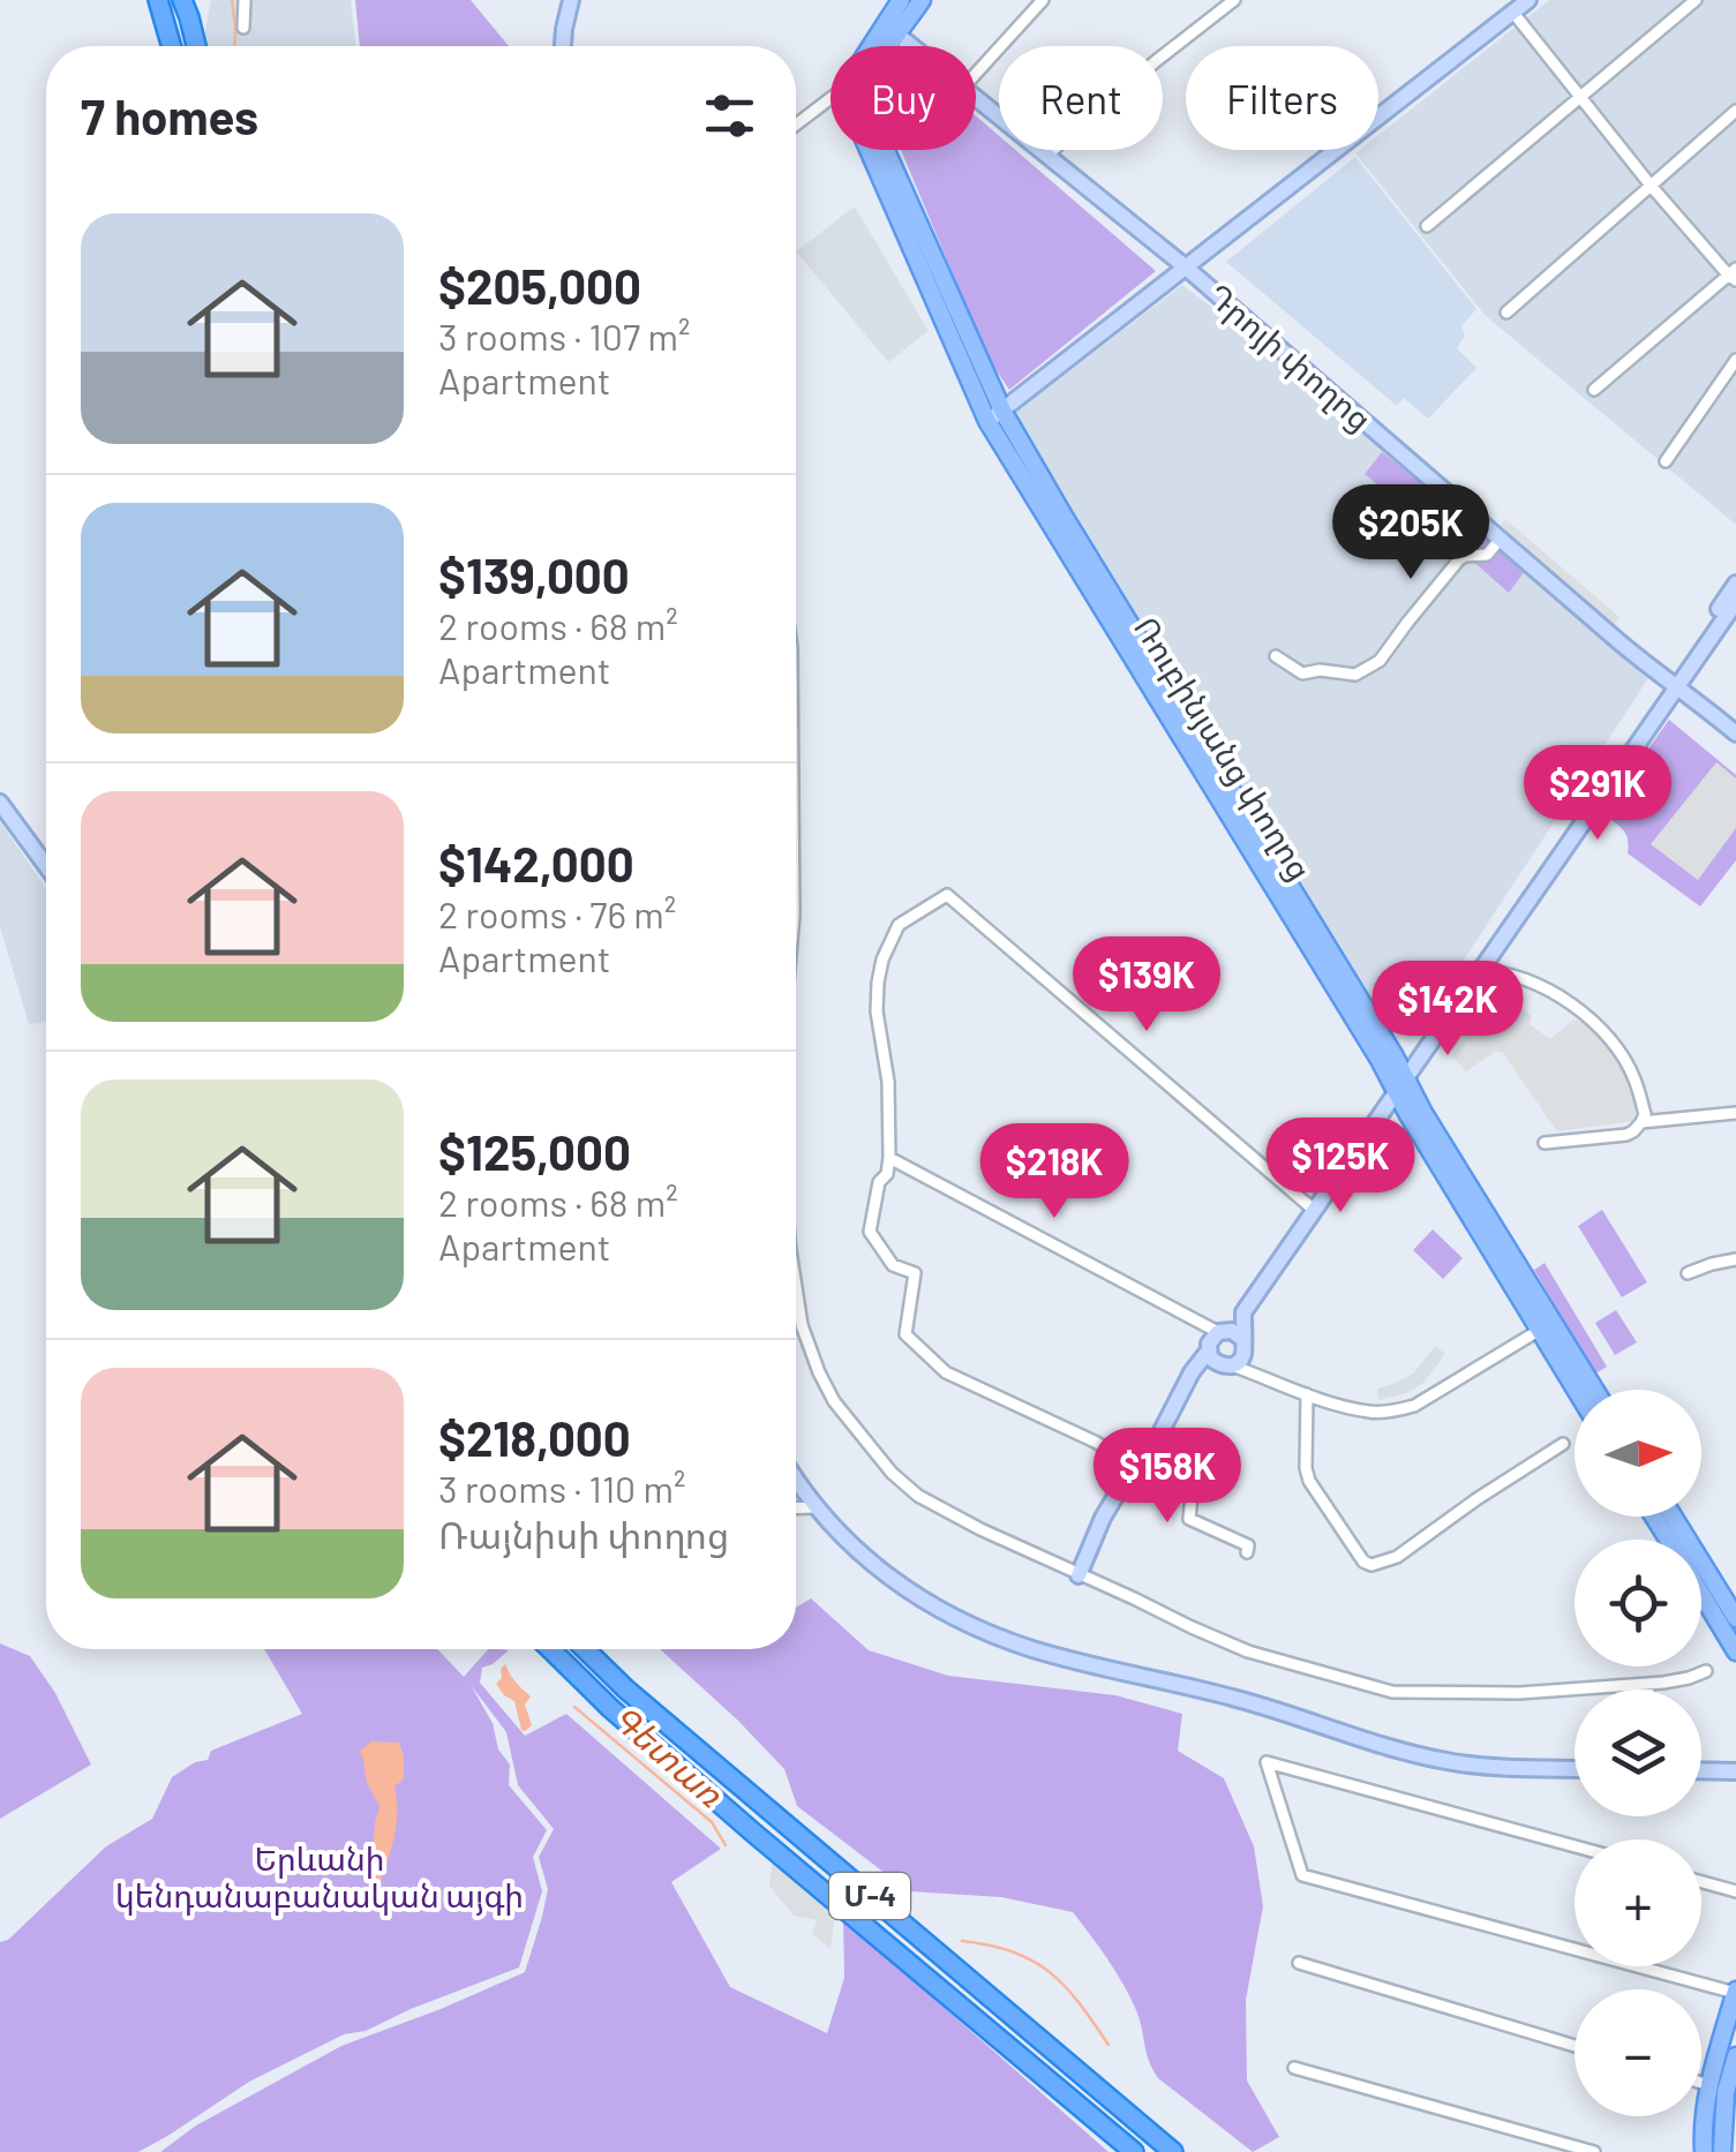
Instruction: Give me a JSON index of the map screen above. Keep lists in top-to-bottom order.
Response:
{
  "streets": {
    "highway": ["Մ-4"],
    "main road": ["Ռուբինյանց փողոց"],
    "street": ["Դրոյի փողոց"]
  },
  "water": ["Գետառ"],
  "parks": ["Երևանի կենդանաբանական այգի"],
  "north": "right",
  "page": {
    "chip": ["Buy", "Rent", "Filters"],
    "heading": "7 homes",
    "list": [
      {
        "name": "$205,000",
        "note": "3 rooms · 107 m² · Apartment"
      },
      {
        "name": "$139,000",
        "note": "2 rooms · 68 m² · Apartment"
      },
      {
        "name": "$142,000",
        "note": "2 rooms · 76 m² · Apartment"
      },
      {
        "name": "$125,000",
        "note": "2 rooms · 68 m² · Apartment"
      },
      {
        "name": "$218,000",
        "note": "3 rooms · 110 m² · Ռայնիսի փողոց"
      }
    ],
    "price": [
      "$205K",
      "$291K",
      "$139K",
      "$142K",
      "$125K",
      "$218K",
      "$158K"
    ],
    "map_buttons": ["+", "−"]
  }
}
